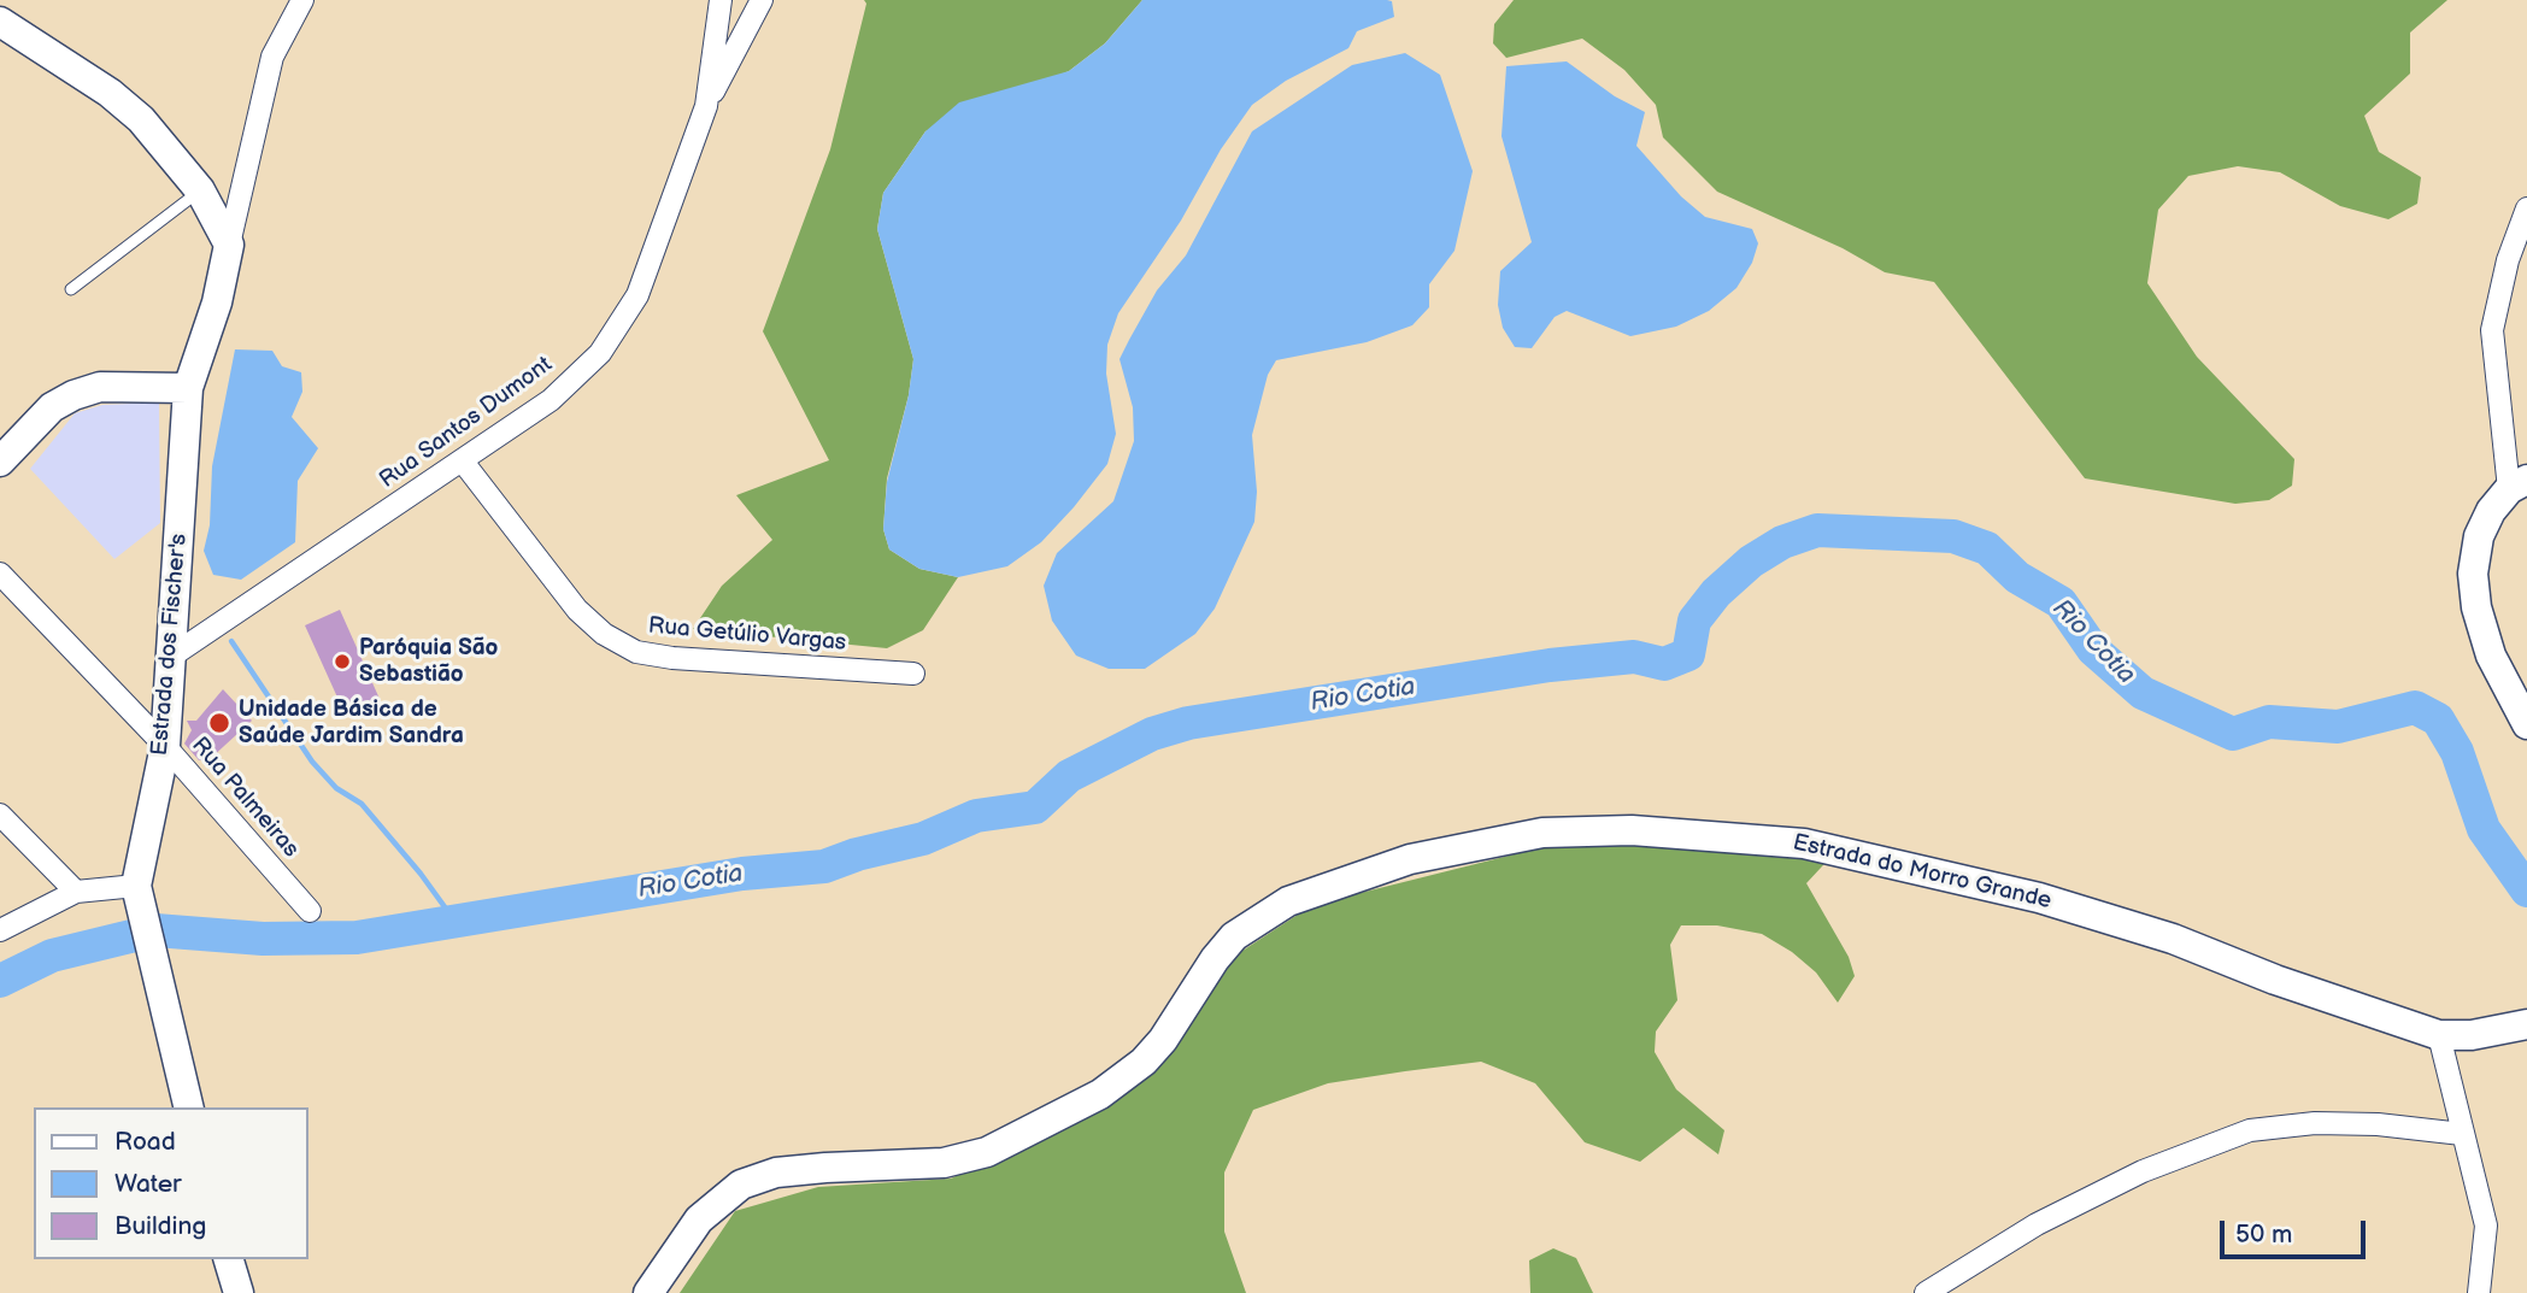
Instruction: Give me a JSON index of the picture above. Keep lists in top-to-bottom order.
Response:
{
  "streets": {
    "street": [
      "Rua Santos Dumont",
      "Rua Getúlio Vargas",
      "Estrada dos Fischer's",
      "Rua Palmeiras",
      "Estrada do Morro Grande"
    ]
  },
  "crossings": [
    ["Rua Santos Dumont", "Rua Getúlio Vargas"],
    ["Rua Santos Dumont", "Estrada dos Fischer's"],
    ["Estrada dos Fischer's", "Rua Palmeiras"]
  ],
  "water": ["Rio Cotia"],
  "places": ["Paróquia São Sebastião", "Unidade Básica de Saúde Jardim Sandra"],
  "legend": ["Road", "Water", "Building"],
  "scale_bar": "50 m"
}
